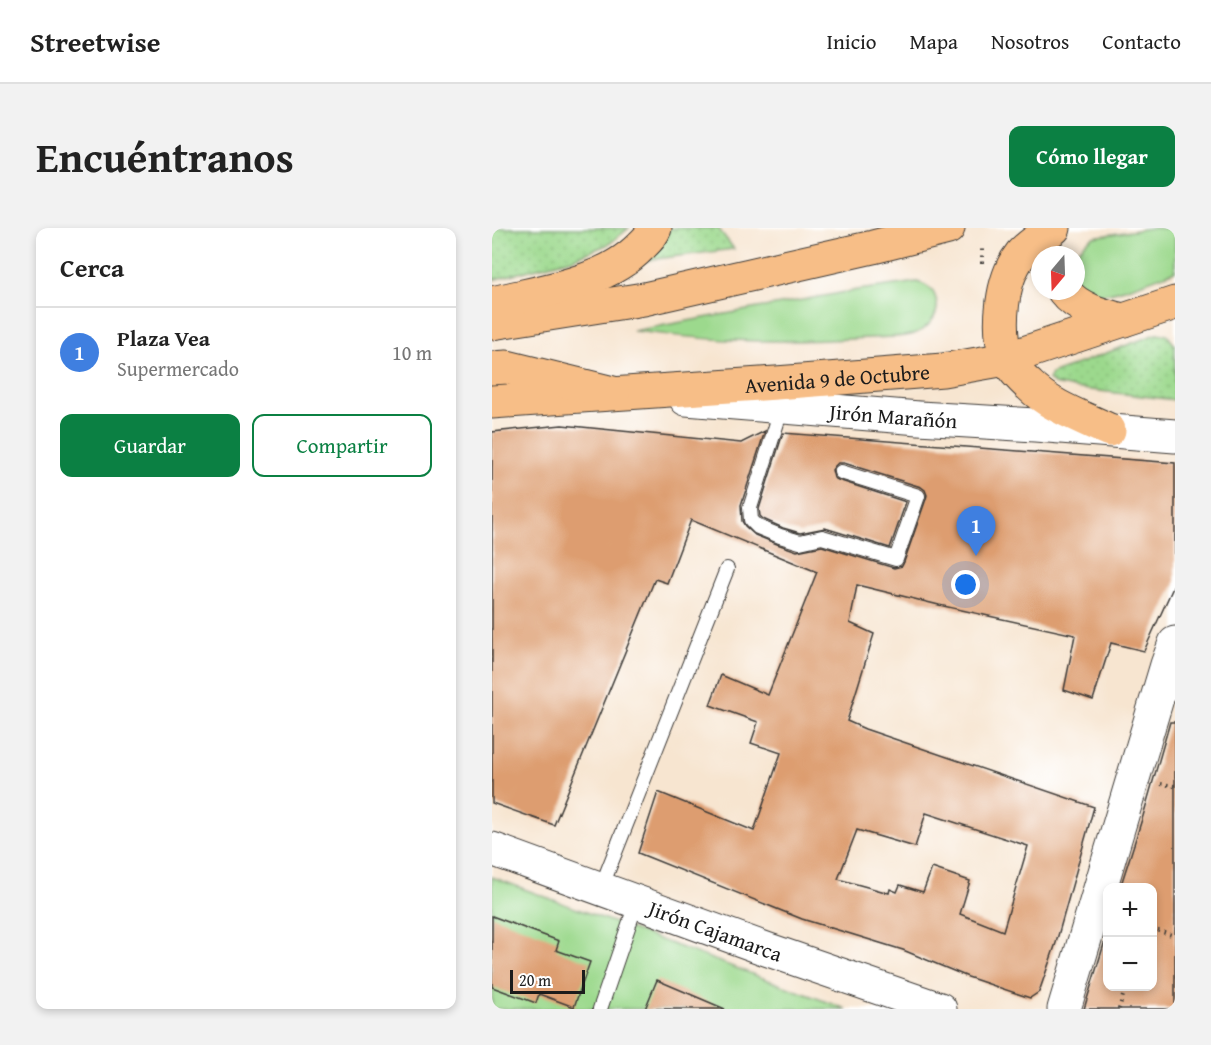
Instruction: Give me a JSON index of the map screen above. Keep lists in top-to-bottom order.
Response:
{
  "streets": {
    "main road": ["Avenida 9 de Octubre"],
    "street": ["Jirón Marañón", "Jirón Cajamarca"]
  },
  "crossings": [
    ["Avenida 9 de Octubre", "Jirón Marañón"]
  ],
  "scale_bar": "20 m",
  "north": "bottom",
  "page": {
    "header": "Streetwise",
    "nav": [
      "Inicio",
      "Mapa",
      "Nosotros",
      "Contacto"
    ],
    "title": "Encuéntranos",
    "buttons": [
      "Cómo llegar",
      ["Guardar", "Compartir"]
    ],
    "heading": "Cerca",
    "list": [
      {
        "mark": "1",
        "name": "Plaza Vea",
        "note": "Supermercado",
        "value": "10 m"
      }
    ],
    "pins": "1",
    "map_buttons": ["+", "−"],
    "scale": "20 m"
  }
}
